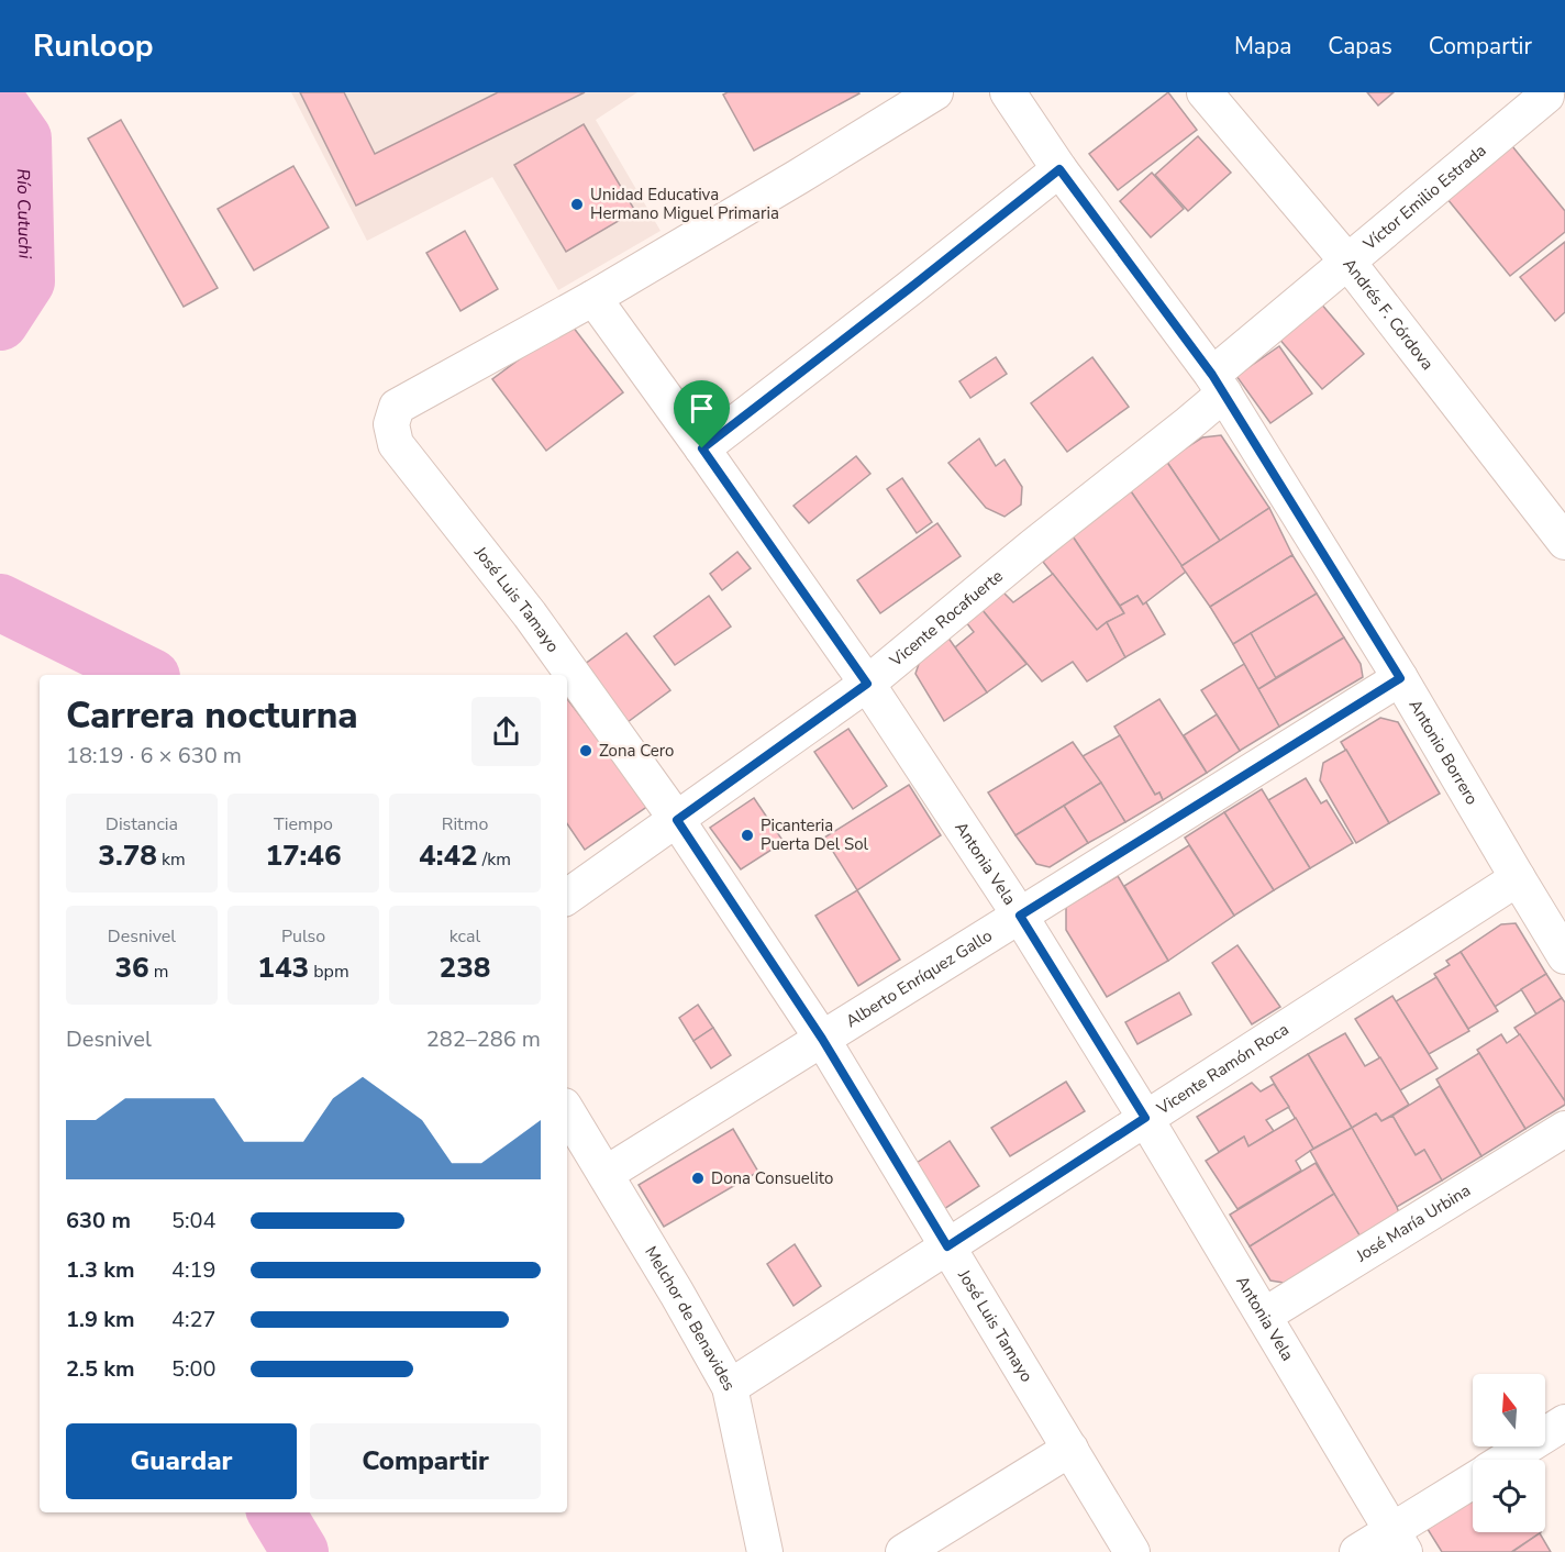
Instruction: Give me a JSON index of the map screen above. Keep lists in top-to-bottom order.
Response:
{
  "streets": {
    "street": [
      "Víctor Emilio Estrada",
      "Andrés F. Córdova",
      "José Luis Tamayo",
      "Vicente Rocafuerte",
      "Antonio Borrero",
      "Antonia Vela",
      "Alberto Enríquez Gallo",
      "Vicente Ramón Roca",
      "José María Urbina",
      "Melchor de Benavides"
    ]
  },
  "crossings": [
    ["Víctor Emilio Estrada", "Andrés F. Córdova"],
    ["Víctor Emilio Estrada", "Vicente Rocafuerte"],
    ["Víctor Emilio Estrada", "Antonio Borrero"],
    ["José Luis Tamayo", "Vicente Rocafuerte"],
    ["José Luis Tamayo", "Antonia Vela"],
    ["José Luis Tamayo", "Alberto Enríquez Gallo"],
    ["José Luis Tamayo", "Vicente Ramón Roca"],
    ["Vicente Rocafuerte", "Antonio Borrero"],
    ["Vicente Rocafuerte", "Antonia Vela"],
    ["Antonio Borrero", "Alberto Enríquez Gallo"],
    ["Antonio Borrero", "Vicente Ramón Roca"],
    ["Antonia Vela", "Alberto Enríquez Gallo"],
    ["Antonia Vela", "Vicente Ramón Roca"],
    ["Antonia Vela", "José María Urbina"],
    ["Alberto Enríquez Gallo", "Melchor de Benavides"],
    ["Vicente Ramón Roca", "Melchor de Benavides"]
  ],
  "water": ["Río Cutuchi"],
  "places": [
    "Unidad Educativa Hermano Miguel Primaria",
    "Zona Cero",
    "Picanteria Puerta Del Sol",
    "Dona Consuelito"
  ],
  "north": "top",
  "page": {
    "header": "Runloop",
    "nav": ["Mapa", "Capas", "Compartir"],
    "heading": ["Carrera nocturna", "18:19 · 6 × 630 m"],
    "stats": [
      ["Distancia", "3.78 km"],
      ["Tiempo", "17:46"],
      ["Ritmo", "4:42 /km"],
      ["Desnivel", "36 m"],
      ["Pulso", "143 bpm"],
      ["kcal", "238"]
    ],
    "chart": ["Desnivel", "282–286 m"],
    "list": [
      {
        "name": "630 m",
        "note": "5:04"
      },
      {
        "name": "1.3 km",
        "note": "4:19"
      },
      {
        "name": "1.9 km",
        "note": "4:27"
      },
      {
        "name": "2.5 km",
        "note": "5:00"
      }
    ],
    "buttons": ["Guardar", "Compartir"]
  }
}
